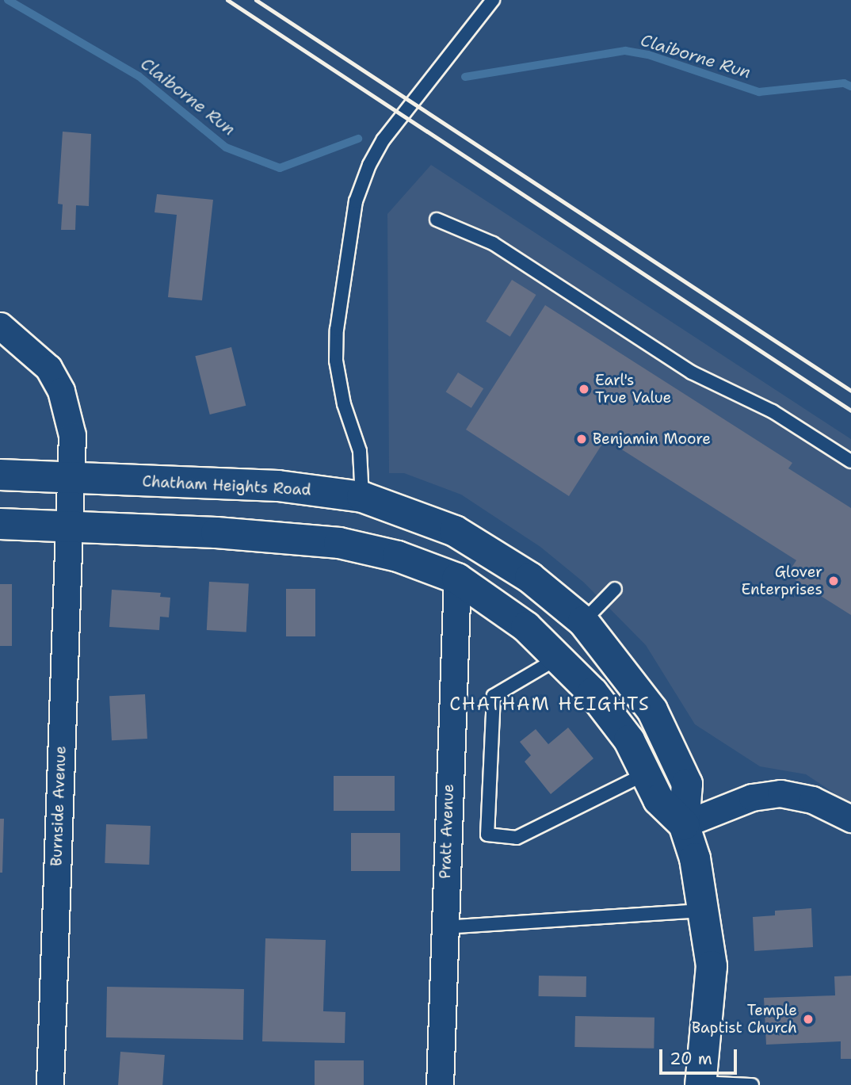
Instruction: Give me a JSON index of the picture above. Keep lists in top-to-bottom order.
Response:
{
  "streets": {
    "main road": ["Chatham Heights Road"],
    "street": ["Burnside Avenue", "Pratt Avenue"]
  },
  "crossings": [
    ["Chatham Heights Road", "Burnside Avenue"]
  ],
  "districts": ["CHATHAM HEIGHTS"],
  "water": ["Claiborne Run"],
  "places": [
    "Earl's True Value",
    "Benjamin Moore",
    "Glover Enterprises",
    "Temple Baptist Church"
  ],
  "scale_bar": "20 m"
}
